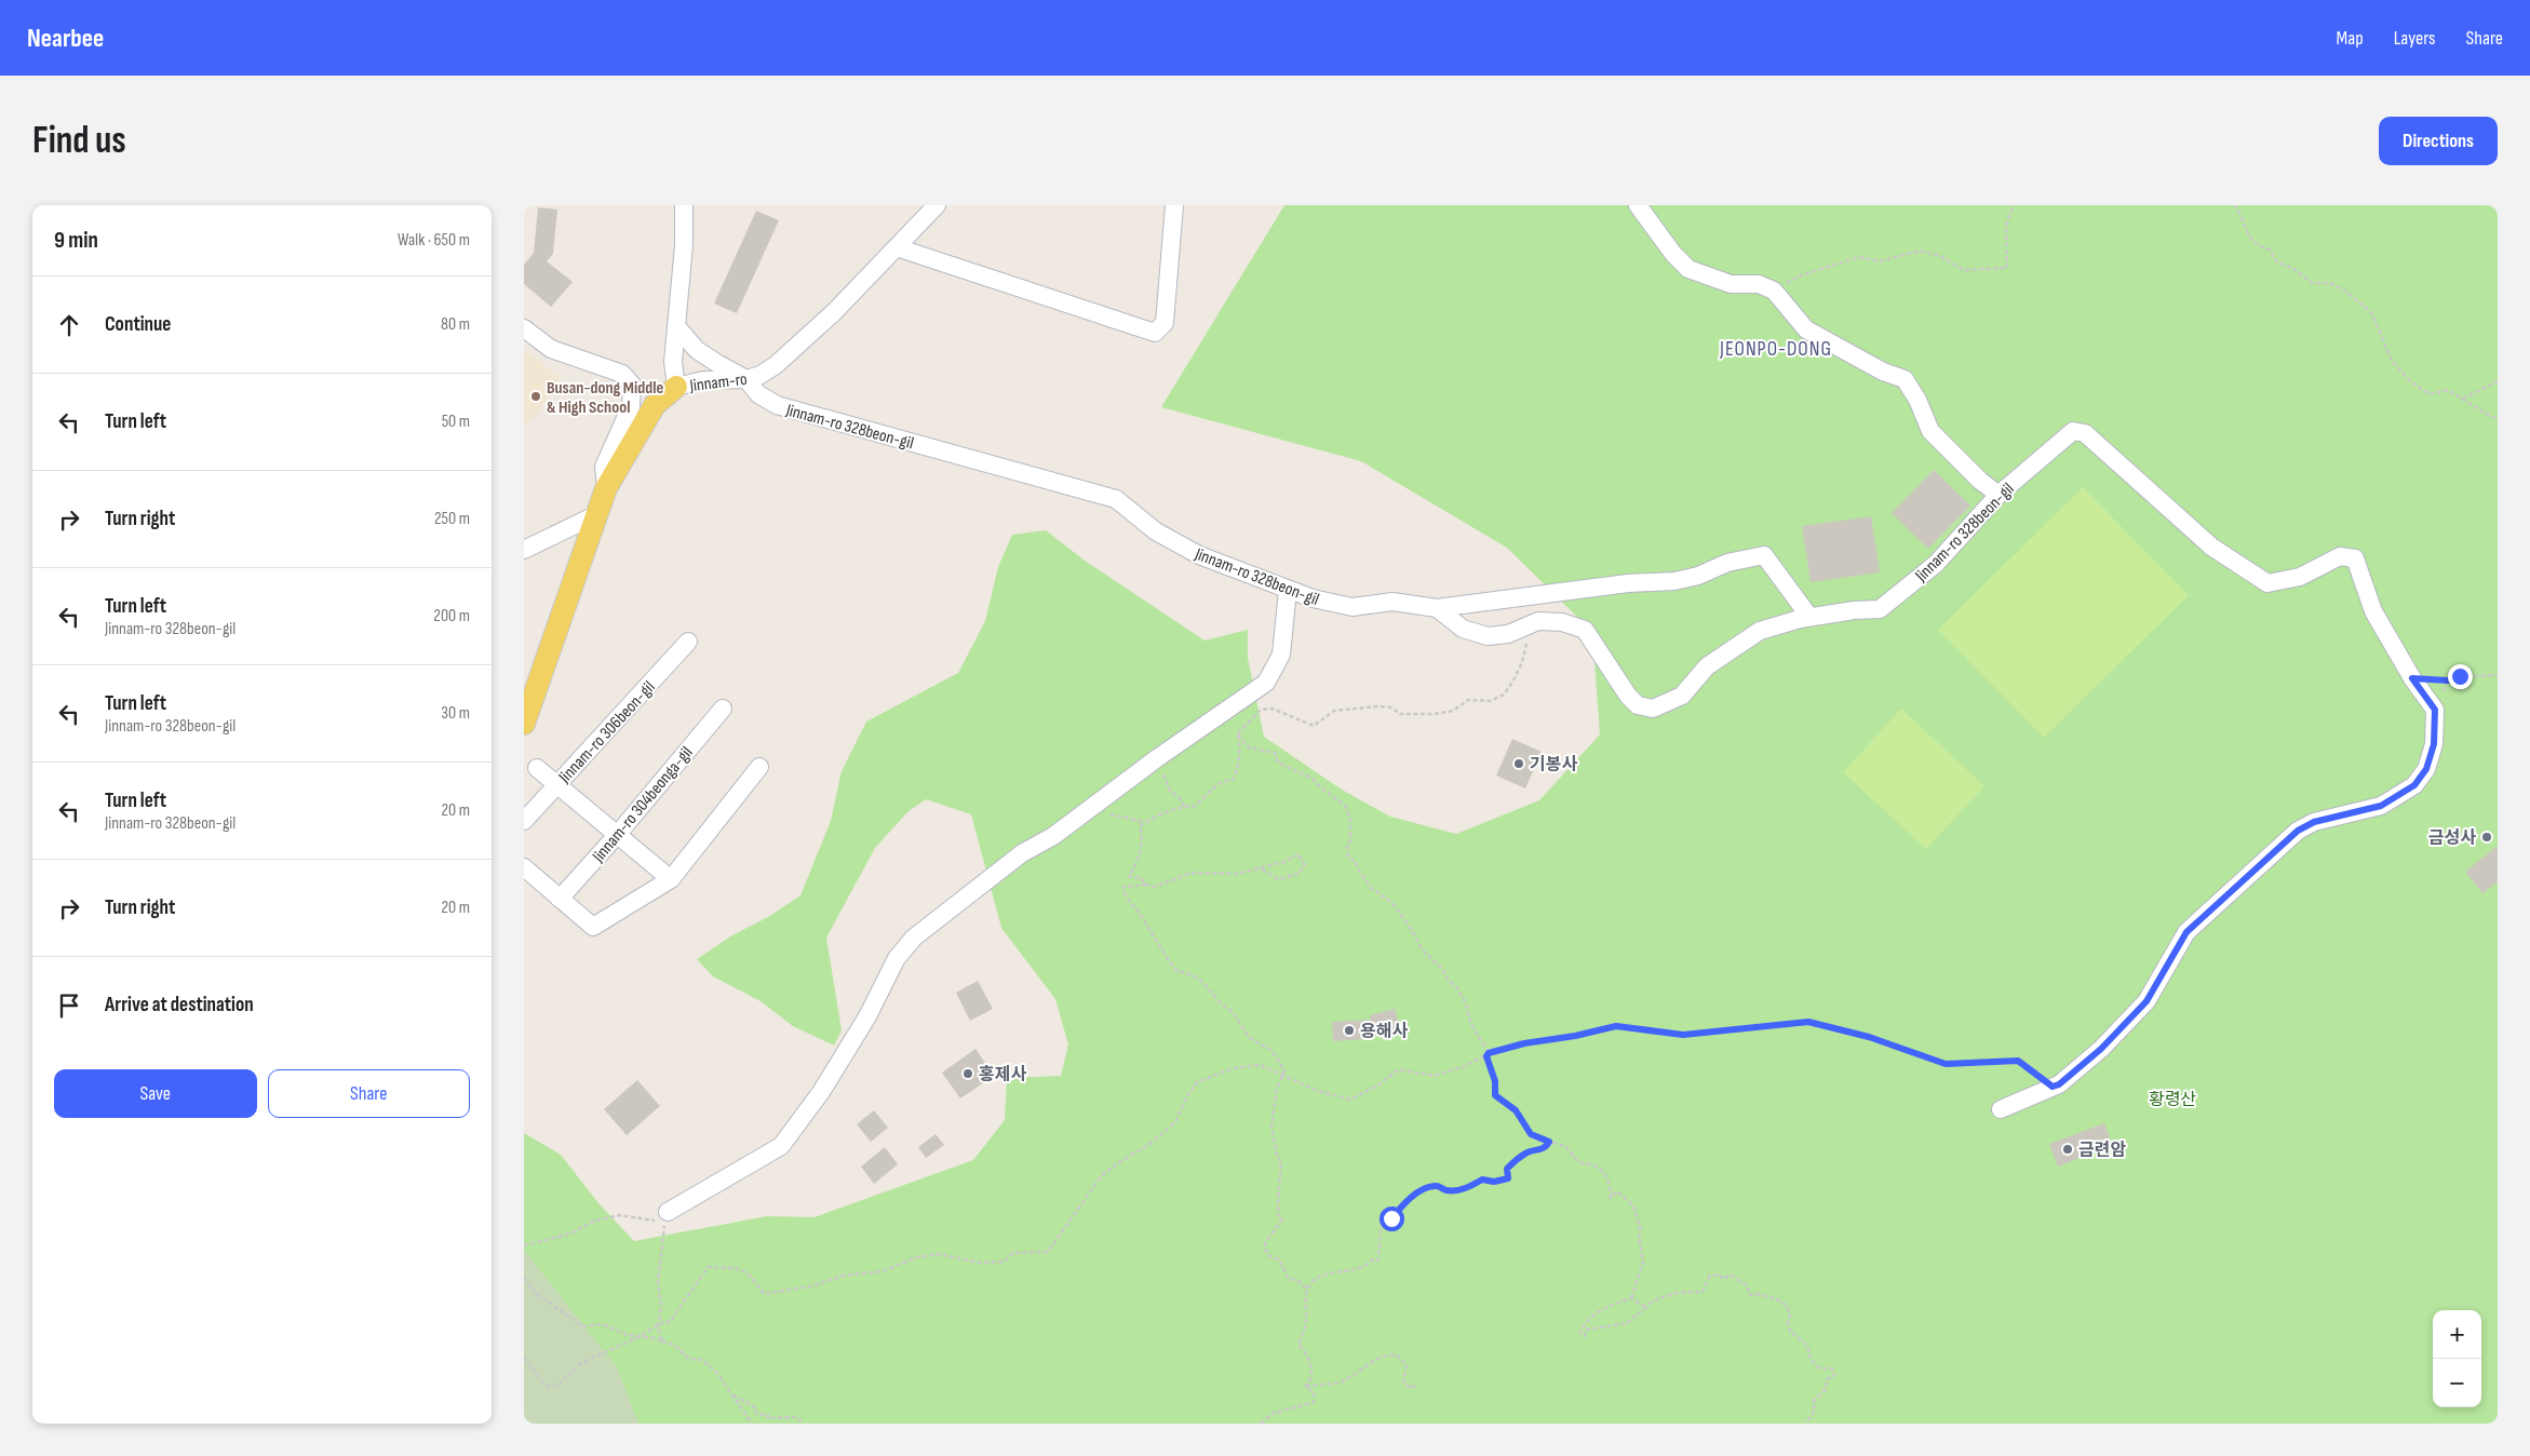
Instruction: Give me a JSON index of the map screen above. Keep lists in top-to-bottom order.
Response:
{
  "streets": {
    "main road": ["Jinnam-ro"],
    "street": ["Jinnam-ro 328beon-gil", "Jinnam-ro 306beon-gil", "Jinnam-ro 304beonga-gil"]
  },
  "crossings": [
    ["Jinnam-ro", "Jinnam-ro 328beon-gil"]
  ],
  "districts": ["JEONPO-DONG"],
  "parks": ["황령산"],
  "places": [
    "Busan-dong Middle & High School",
    "기봉사",
    "금성사",
    "용해사",
    "홍제사",
    "금련암"
  ],
  "page": {
    "header": "Nearbee",
    "nav": ["Map", "Layers", "Share"],
    "buttons": [
      "Directions",
      ["Save", "Share"]
    ],
    "title": "Find us",
    "heading": ["9 min", "Walk · 650 m"],
    "list": [
      ["Continue", "80 m"],
      ["Turn left", "50 m"],
      ["Turn right", "250 m"],
      ["Turn left", "Jinnam-ro 328beon-gil", "200 m"],
      ["Turn left", "Jinnam-ro 328beon-gil", "30 m"],
      ["Turn left", "Jinnam-ro 328beon-gil", "20 m"],
      ["Turn right", "20 m"],
      "Arrive at destination"
    ],
    "map_buttons": ["+", "−"]
  }
}
